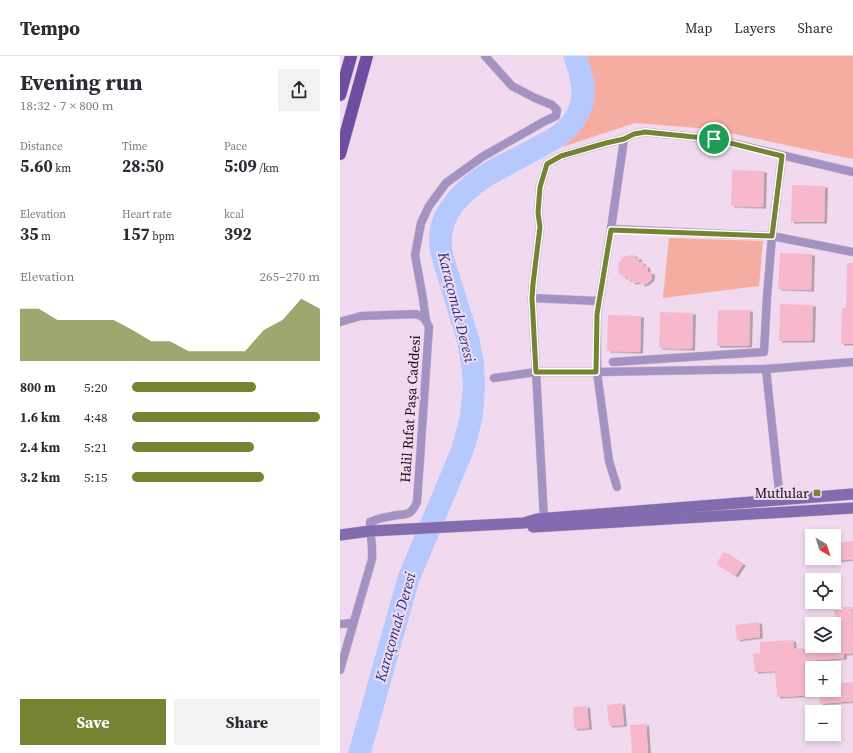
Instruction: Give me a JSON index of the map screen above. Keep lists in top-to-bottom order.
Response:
{
  "streets": {
    "street": ["Halil Rıfat Paşa Caddesi"]
  },
  "water": ["Karaçomak Deresi"],
  "places": {
    "transit": ["Mutlular"]
  },
  "north": "bottom right",
  "page": {
    "header": "Tempo",
    "nav": ["Map", "Layers", "Share"],
    "heading": ["Evening run", "18:32 · 7 × 800 m"],
    "stats": [
      ["Distance", "5.60 km"],
      ["Time", "28:50"],
      ["Pace", "5:09 /km"],
      ["Elevation", "35 m"],
      ["Heart rate", "157 bpm"],
      ["kcal", "392"]
    ],
    "chart": ["Elevation", "265–270 m"],
    "list": [
      {
        "name": "800 m",
        "note": "5:20"
      },
      {
        "name": "1.6 km",
        "note": "4:48"
      },
      {
        "name": "2.4 km",
        "note": "5:21"
      },
      {
        "name": "3.2 km",
        "note": "5:15"
      }
    ],
    "map_buttons": ["+", "−"],
    "buttons": ["Save", "Share"]
  }
}
